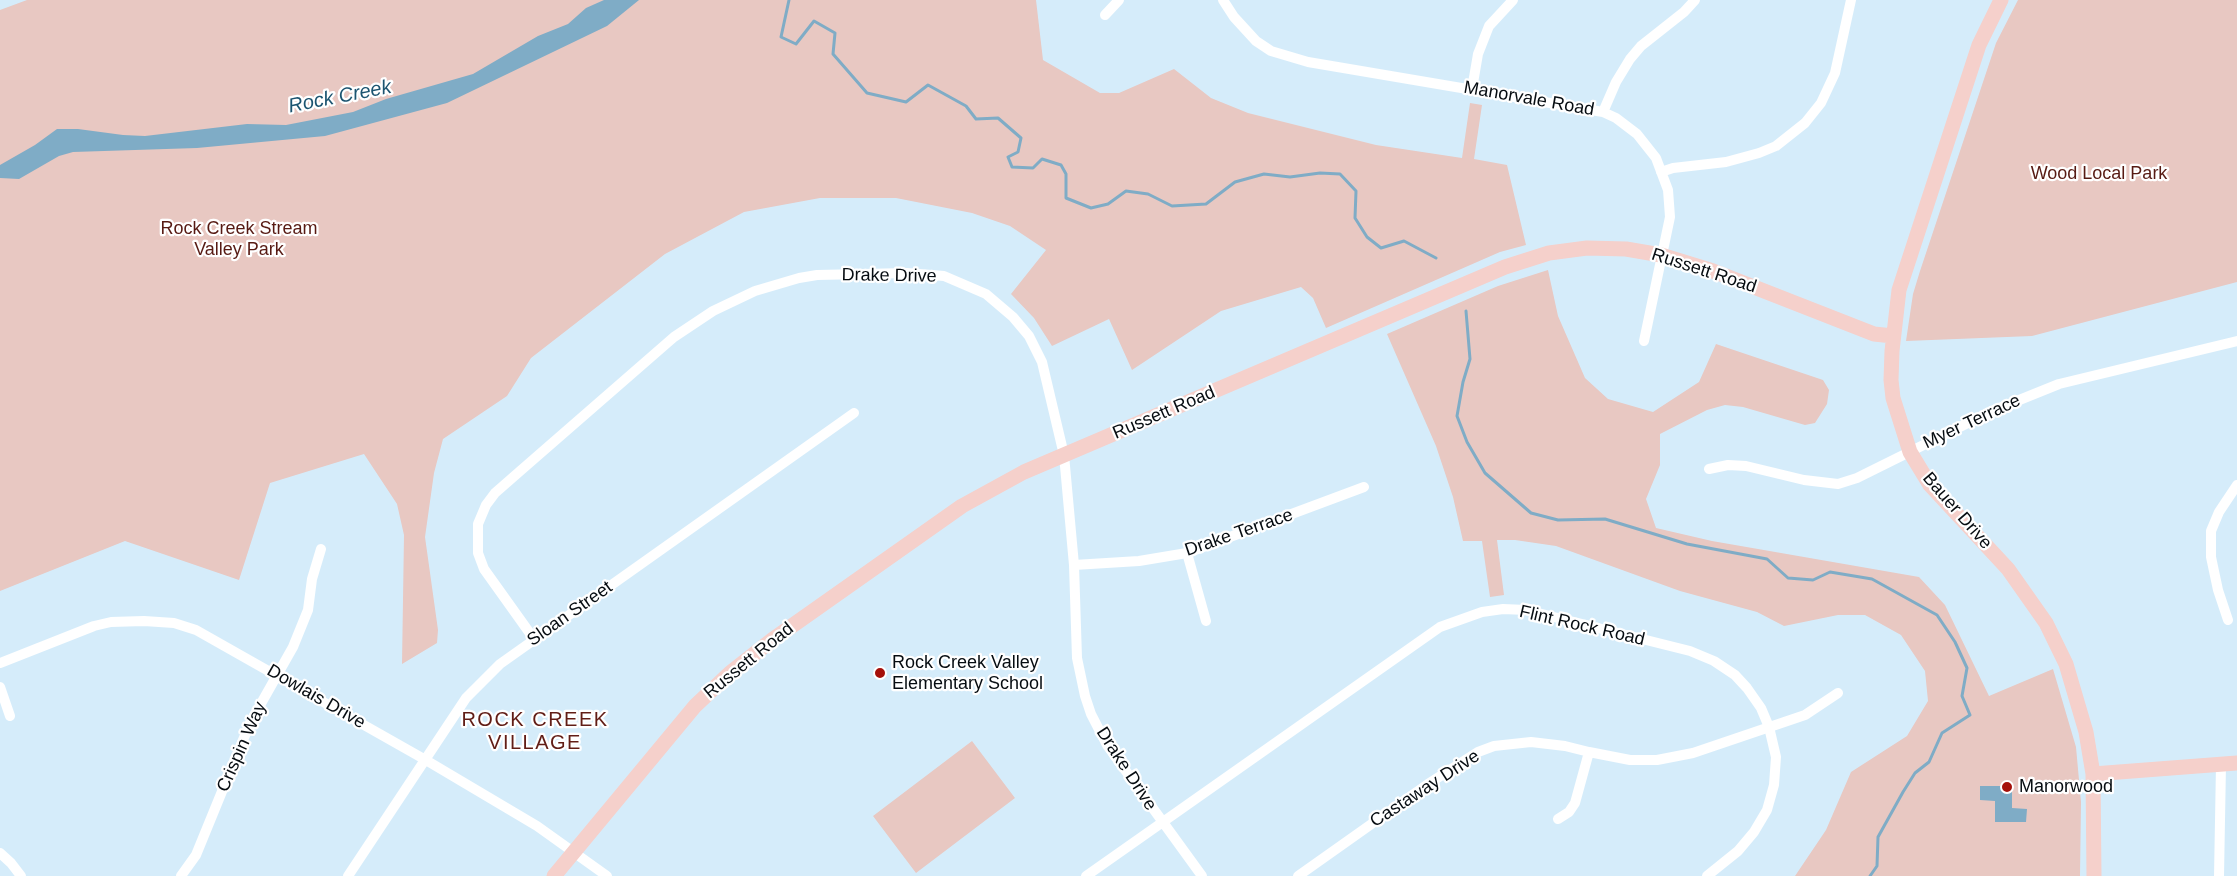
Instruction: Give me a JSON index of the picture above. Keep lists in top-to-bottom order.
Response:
{
  "streets": {
    "street": [
      "Manorvale Road",
      "Russett Road",
      "Drake Drive",
      "Myer Terrace",
      "Bauer Drive",
      "Drake Terrace",
      "Sloan Street",
      "Flint Rock Road",
      "Dowlais Drive",
      "Crispin Way",
      "Castaway Drive"
    ]
  },
  "crossings": [
    ["Manorvale Road", "Russett Road"],
    ["Russett Road", "Drake Drive"],
    ["Russett Road", "Bauer Drive"],
    ["Russett Road", "Dowlais Drive"],
    ["Drake Drive", "Drake Terrace"],
    ["Drake Drive", "Sloan Street"],
    ["Drake Drive", "Flint Rock Road"],
    ["Myer Terrace", "Bauer Drive"],
    ["Sloan Street", "Dowlais Drive"],
    ["Flint Rock Road", "Castaway Drive"],
    ["Dowlais Drive", "Crispin Way"]
  ],
  "districts": ["ROCK CREEK VILLAGE"],
  "water": ["Rock Creek"],
  "parks": ["Wood Local Park", "Rock Creek Stream Valley Park"],
  "places": ["Rock Creek Valley Elementary School", "Manorwood"]
}
